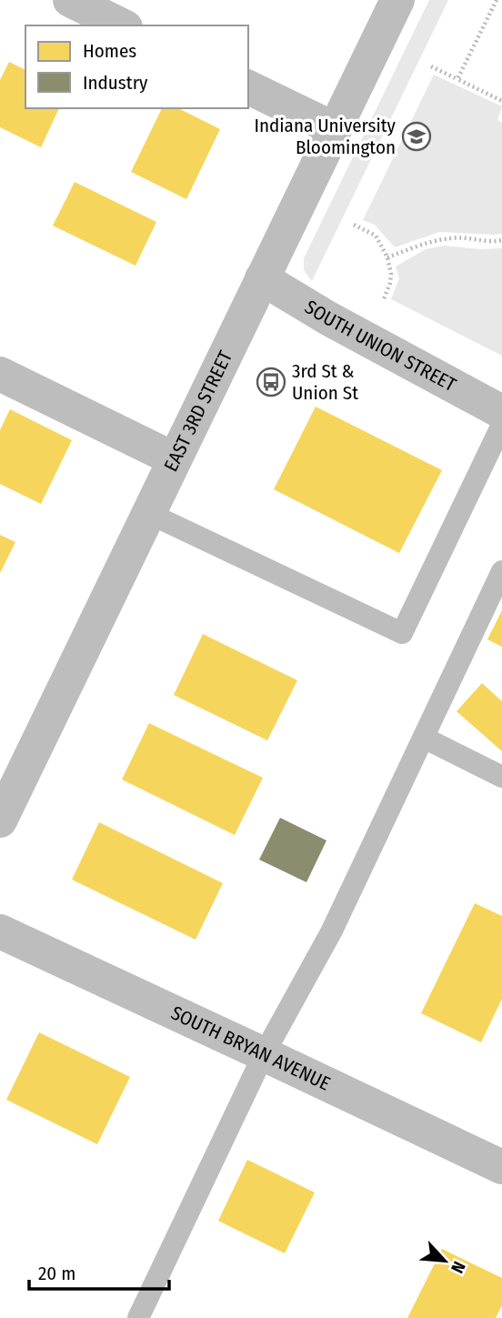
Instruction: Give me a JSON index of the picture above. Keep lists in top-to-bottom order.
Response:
{
  "streets": {
    "street": ["SOUTH UNION STREET", "EAST 3RD STREET", "SOUTH BRYAN AVENUE"]
  },
  "crossings": [
    ["SOUTH UNION STREET", "EAST 3RD STREET"]
  ],
  "places": {
    "school or university": ["Indiana University Bloomington"],
    "bus stop": ["3rd St & Union St"]
  },
  "legend": ["Homes", "Industry"],
  "scale_bar": "20 m",
  "north": "bottom right"
}
